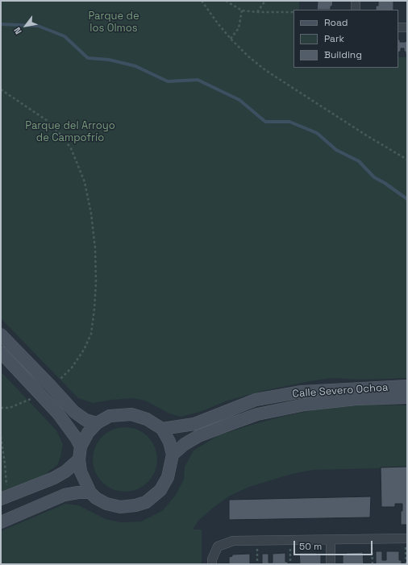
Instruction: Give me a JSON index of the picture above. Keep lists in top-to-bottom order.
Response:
{
  "streets": {
    "main road": ["Calle Severo Ochoa"]
  },
  "parks": ["Parque de los Olmos", "Parque del Arroyo de Campofrío"],
  "legend": ["Road", "Park", "Building"],
  "scale_bar": "50 m",
  "north": "bottom left"
}
